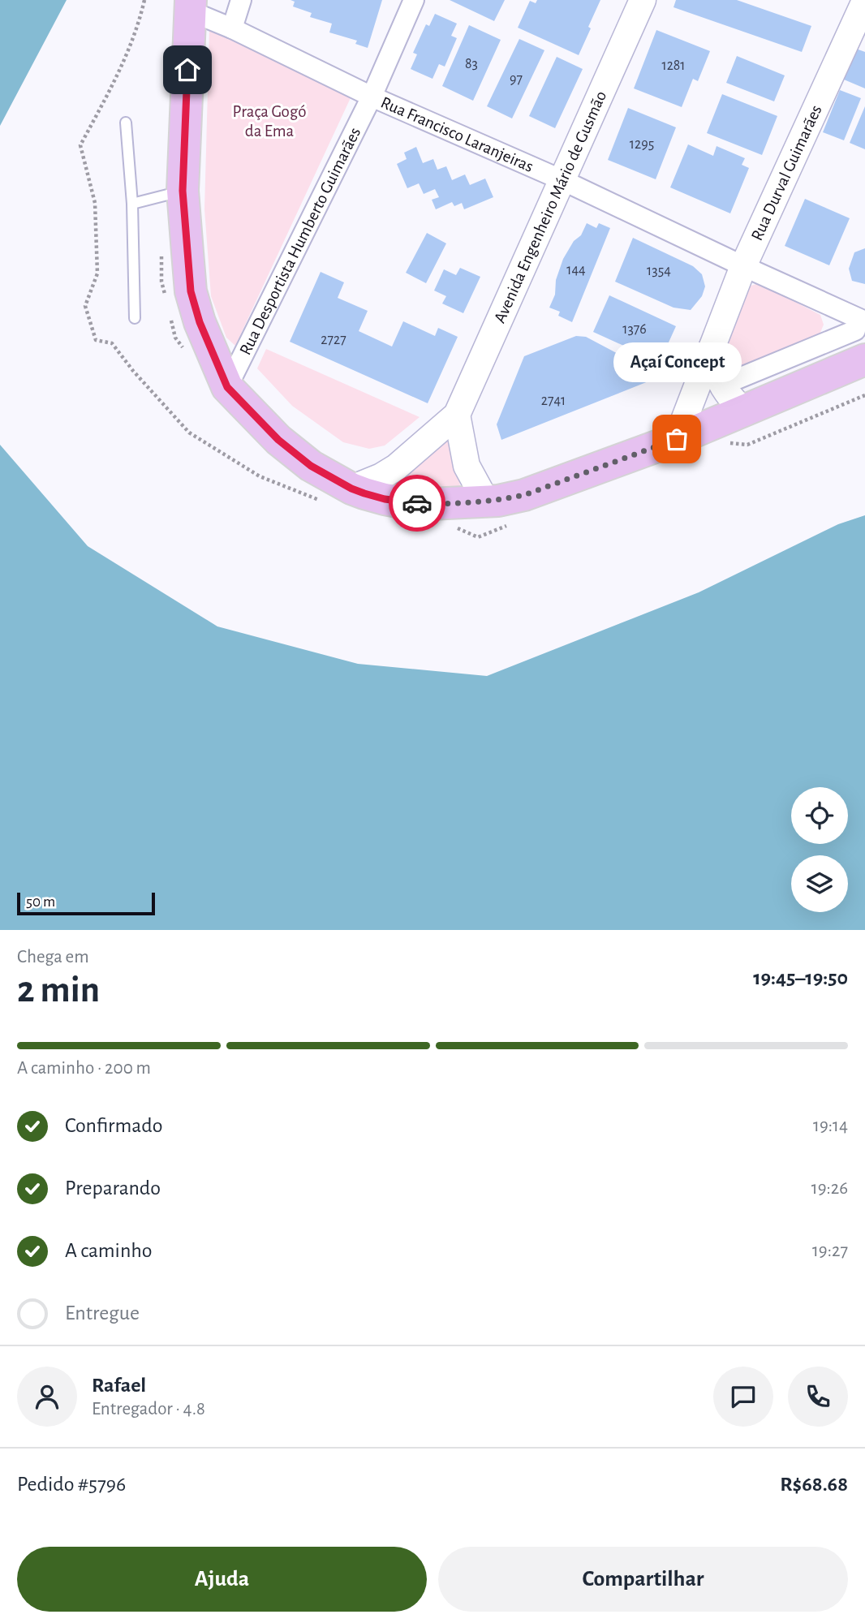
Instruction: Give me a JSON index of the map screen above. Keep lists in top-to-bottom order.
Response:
{
  "streets": {
    "street": [
      "Rua Francisco Laranjeiras",
      "Rua Durval Guimarães",
      "Avenida Engenheiro Mário de Gusmão",
      "Rua Desportista Humberto Guimarães"
    ]
  },
  "crossings": [
    ["Rua Francisco Laranjeiras", "Rua Durval Guimarães"],
    ["Rua Francisco Laranjeiras", "Avenida Engenheiro Mário de Gusmão"],
    ["Rua Francisco Laranjeiras", "Rua Desportista Humberto Guimarães"]
  ],
  "parks": ["Praça Gogó da Ema"],
  "places": ["Açaí Concept"],
  "house_numbers": [
    "83",
    "1281",
    "97",
    "1295",
    "144",
    "1354",
    "1376",
    "2727",
    "2741"
  ],
  "scale_bar": "50 m",
  "page": {
    "bubble": "Açaí Concept",
    "scale": "50 m",
    "heading": ["2 min", "Chega em", "19:45–19:50"],
    "panel": [
      "Rafael",
      "Entregador · 4.8",
      "Pedido #5796",
      "R$68.68"
    ],
    "bar": "A caminho · 200 m",
    "list": [
      ["Confirmado", "19:14"],
      ["Preparando", "19:26"],
      ["A caminho", "19:27"],
      "Entregue"
    ],
    "buttons": ["Ajuda", "Compartilhar"]
  }
}
